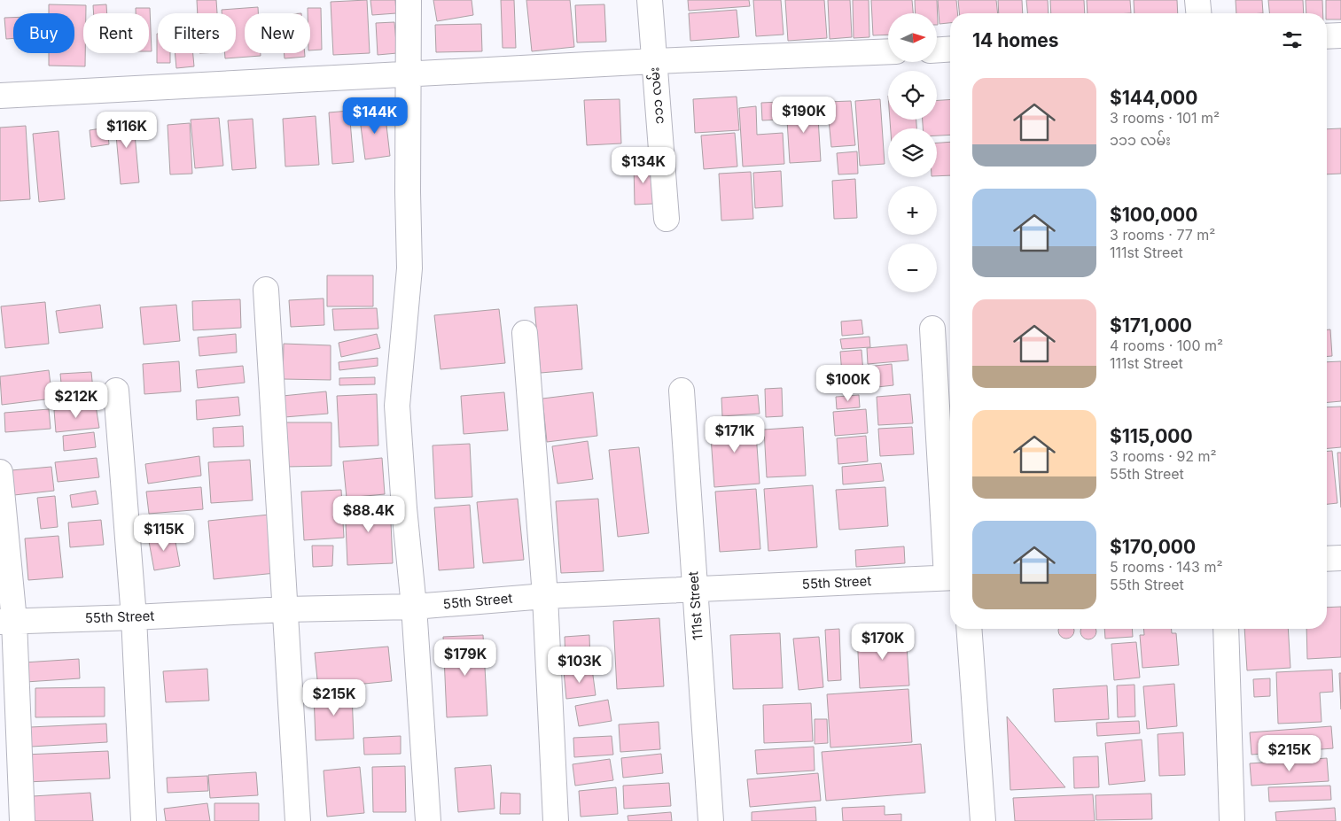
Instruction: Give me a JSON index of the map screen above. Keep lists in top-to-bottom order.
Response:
{
  "streets": {
    "street": ["၁၁၁ လမ်း", "55th Street", "111st Street"]
  },
  "crossings": [
    ["55th Street", "111st Street"]
  ],
  "north": "right",
  "page": {
    "map_buttons": ["+", "−"],
    "chip": [
      "Buy",
      "Rent",
      "Filters",
      "New"
    ],
    "heading": "14 homes",
    "list": [
      {
        "name": "$144,000",
        "note": "3 rooms · 101 m² · ၁၁၁ လမ်း"
      },
      {
        "name": "$100,000",
        "note": "3 rooms · 77 m² · 111st Street"
      },
      {
        "name": "$171,000",
        "note": "4 rooms · 100 m² · 111st Street"
      },
      {
        "name": "$115,000",
        "note": "3 rooms · 92 m² · 55th Street"
      },
      {
        "name": "$170,000",
        "note": "5 rooms · 143 m² · 55th Street"
      }
    ],
    "price": [
      "$190K",
      "$144K",
      "$116K",
      "$134K",
      "$100K",
      "$212K",
      "$171K",
      "$88.4K",
      "$115K",
      "$170K",
      "$179K",
      "$103K",
      "$215K",
      "$215K"
    ]
  }
}
